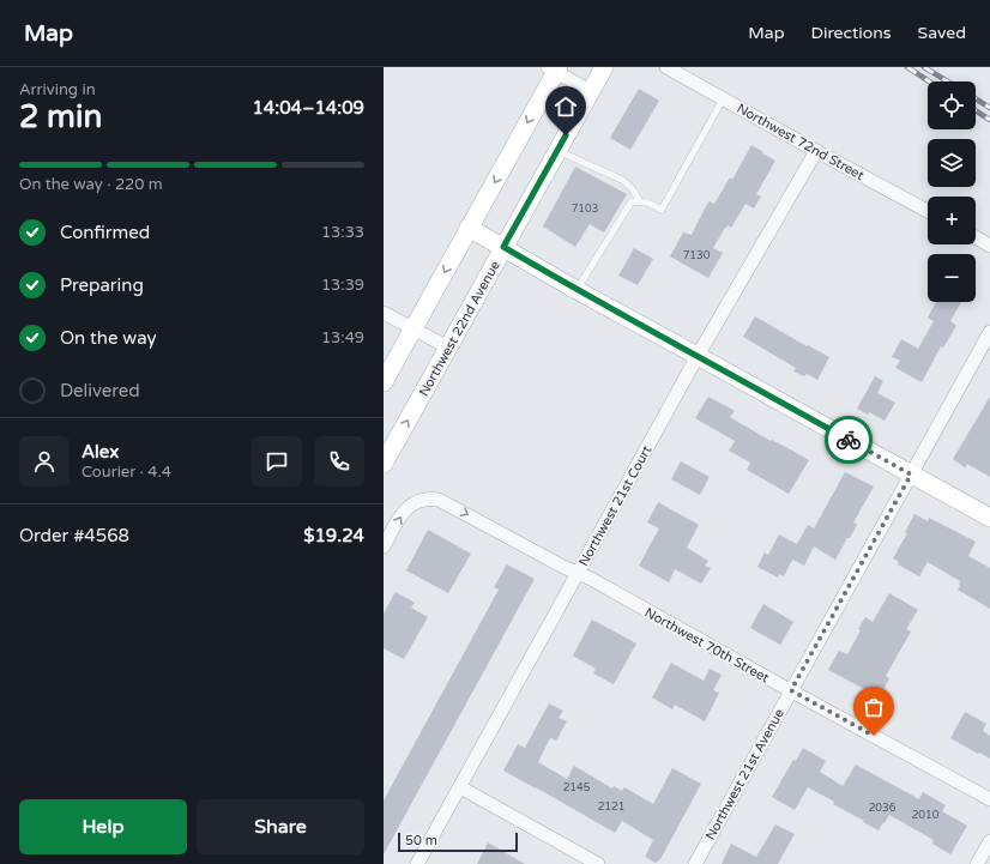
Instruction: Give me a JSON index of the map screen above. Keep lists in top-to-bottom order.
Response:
{
  "streets": {
    "main road": ["Northwest 22nd Avenue"],
    "street": [
      "Northwest 72nd Street",
      "Northwest 21st Court",
      "Northwest 70th Street",
      "Northwest 21st Avenue"
    ]
  },
  "crossings": [
    ["Northwest 72nd Street", "Northwest 21st Court"],
    ["Northwest 21st Court", "Northwest 70th Street"],
    ["Northwest 70th Street", "Northwest 21st Avenue"]
  ],
  "house_numbers": [
    "7103",
    "7130",
    "2145",
    "2121",
    "2036",
    "2010"
  ],
  "scale_bar": "50 m",
  "page": {
    "header": "Map",
    "nav": ["Map", "Directions", "Saved"],
    "heading": ["2 min", "Arriving in", "14:04–14:09"],
    "panel": [
      "Alex",
      "Courier · 4.4",
      "Order #4568",
      "$19.24"
    ],
    "map_buttons": ["+", "−"],
    "bar": "On the way · 220 m",
    "list": [
      ["Confirmed", "13:33"],
      ["Preparing", "13:39"],
      ["On the way", "13:49"],
      "Delivered"
    ],
    "buttons": ["Help", "Share"],
    "scale": "50 m"
  }
}
